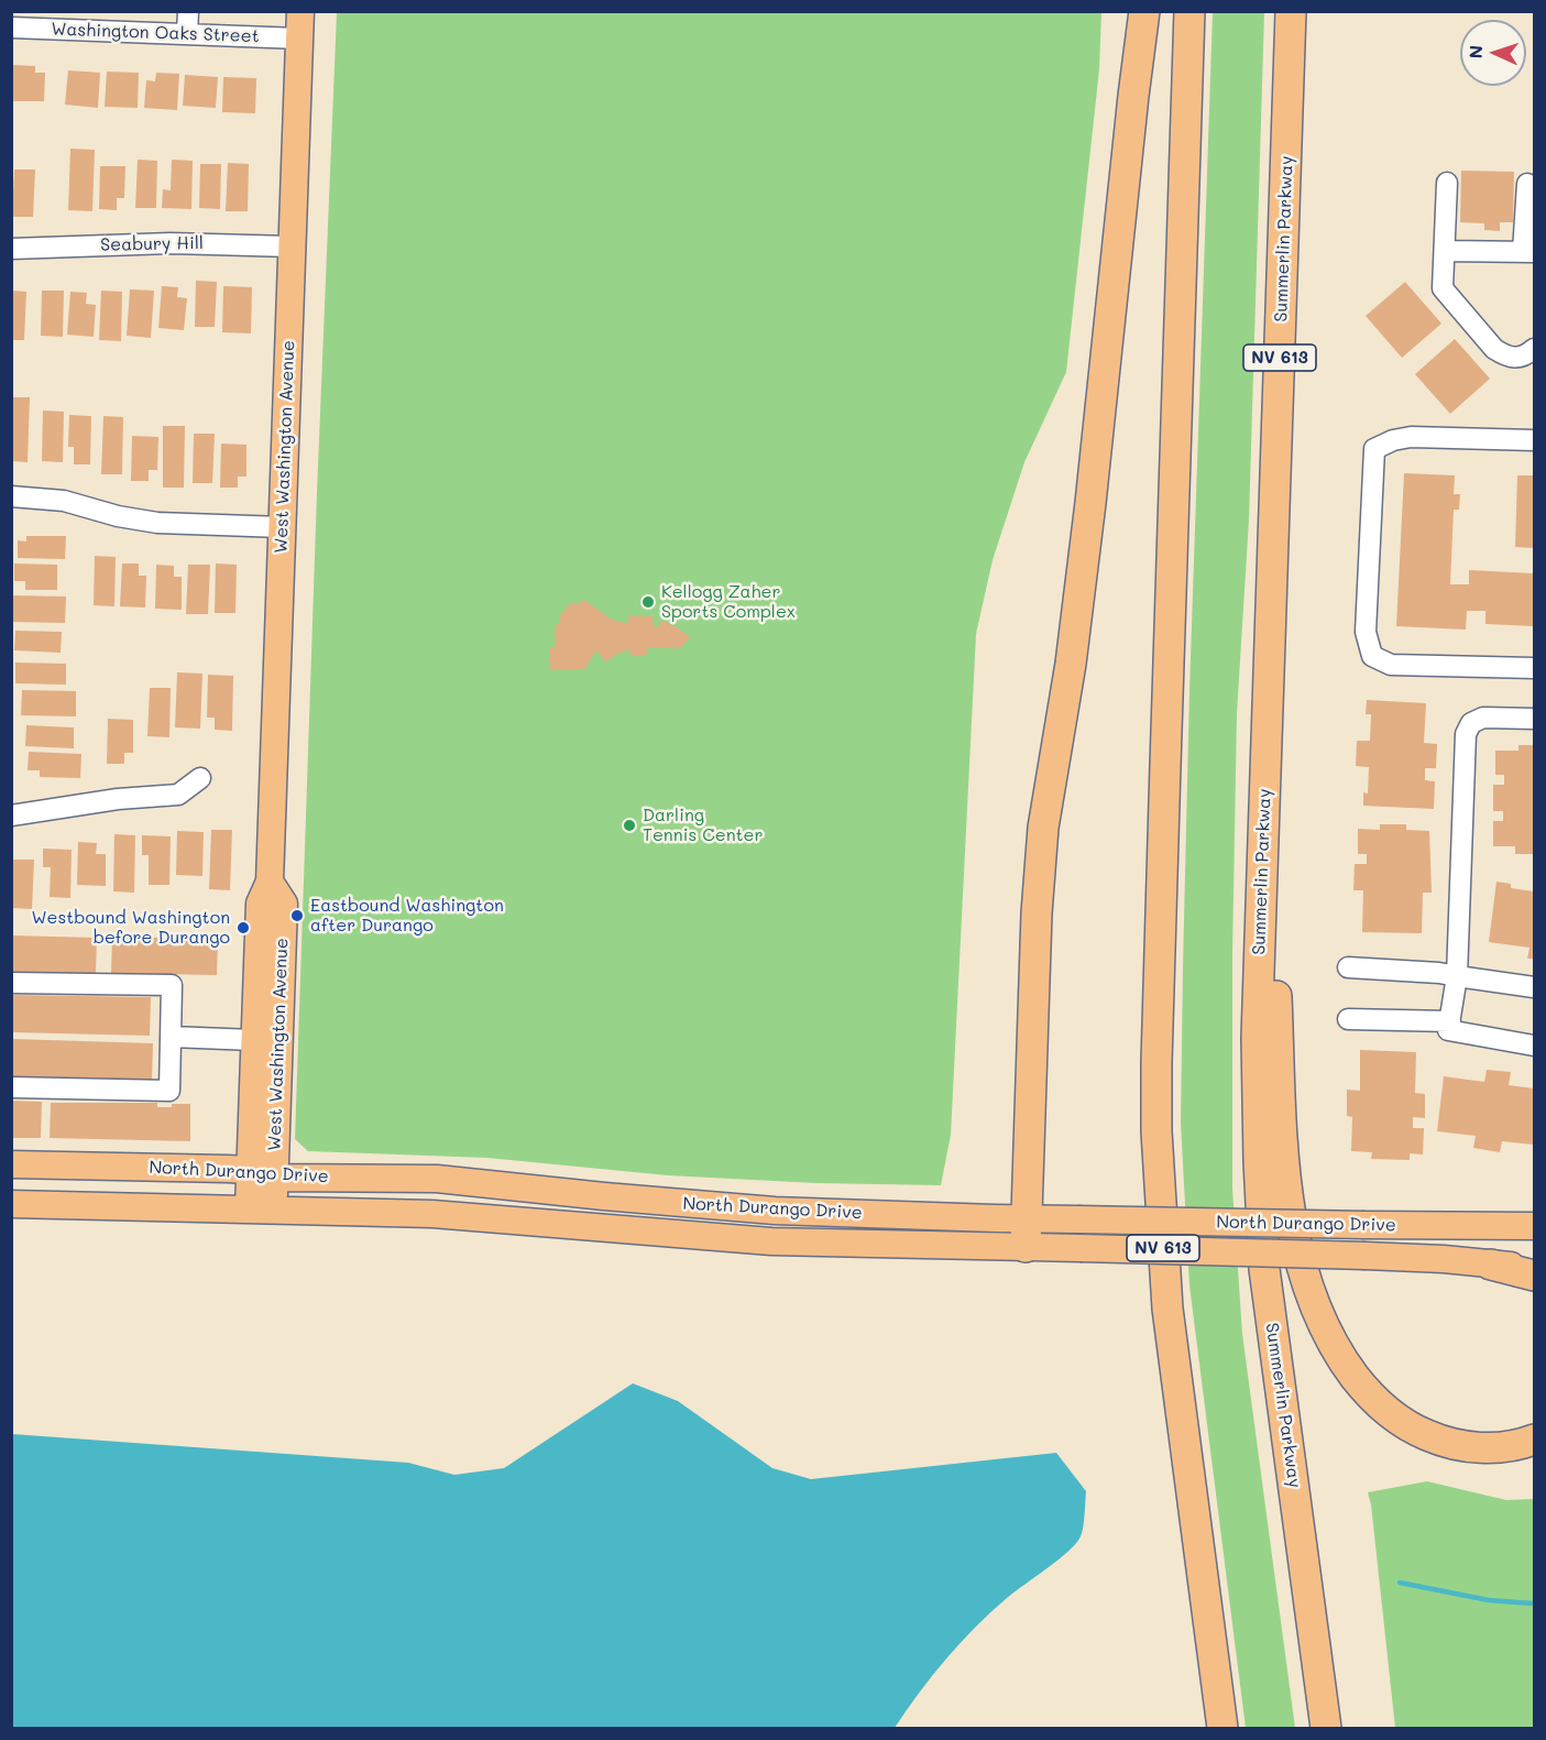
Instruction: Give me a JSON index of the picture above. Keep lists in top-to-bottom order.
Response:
{
  "streets": {
    "highway": ["Summerlin Parkway", "NV 613"],
    "main road": ["West Washington Avenue", "North Durango Drive"],
    "street": ["Washington Oaks Street", "Seabury Hill"]
  },
  "crossings": [
    ["Washington Oaks Street", "West Washington Avenue"],
    ["Seabury Hill", "West Washington Avenue"],
    ["West Washington Avenue", "North Durango Drive"]
  ],
  "places": [
    "Kellogg Zaher Sports Complex",
    "Darling Tennis Center",
    "Eastbound Washington after Durango",
    "Westbound Washington before Durango"
  ],
  "north": "left"
}
